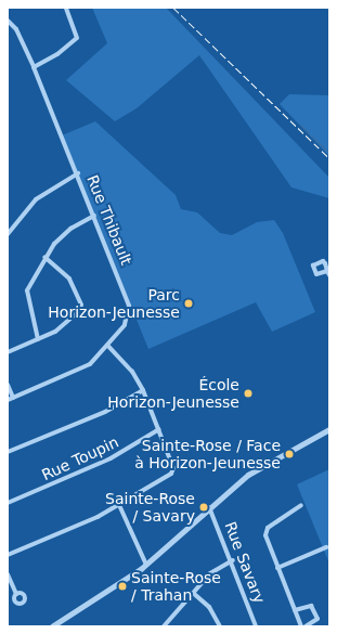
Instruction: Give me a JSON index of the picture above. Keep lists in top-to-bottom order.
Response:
{
  "streets": {
    "street": ["Rue Thibault", "Rue Toupin", "Rue Savary"]
  },
  "places": [
    "Parc Horizon-Jeunesse",
    "École Horizon-Jeunesse",
    "Sainte-Rose / Face à Horizon-Jeunesse",
    "Sainte-Rose / Savary",
    "Sainte-Rose / Trahan"
  ]
}
